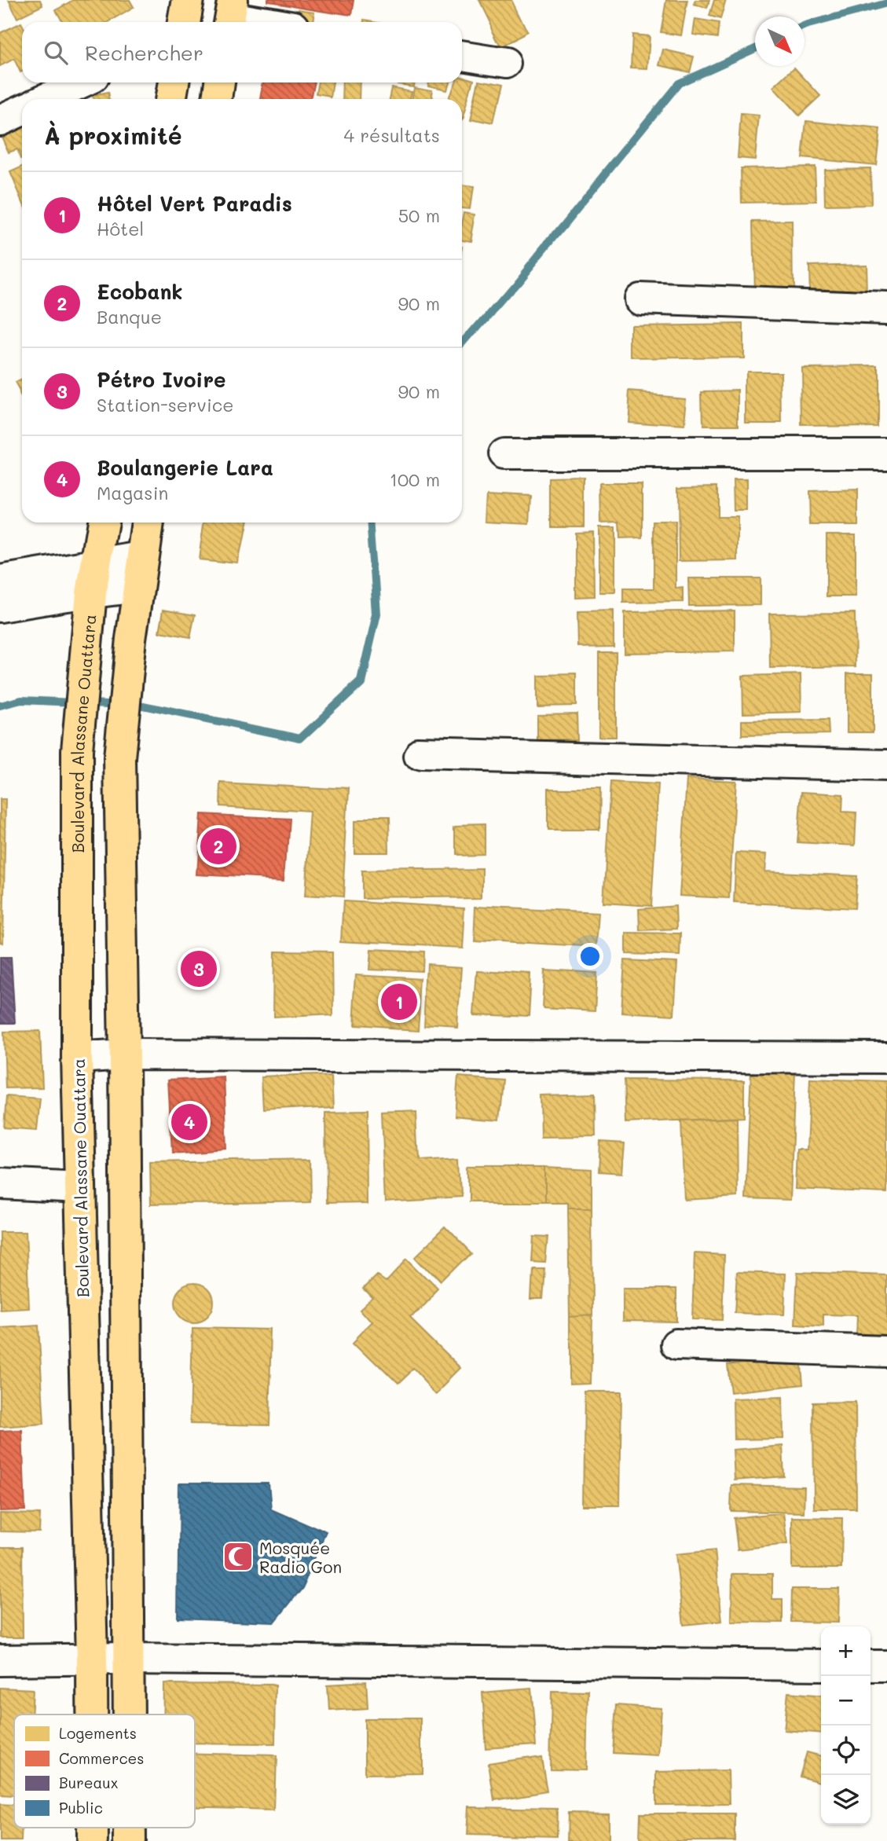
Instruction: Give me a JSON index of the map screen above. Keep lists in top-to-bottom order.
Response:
{
  "streets": {
    "main road": ["Boulevard Alassane Ouattara"]
  },
  "places": {
    "mosque": ["Mosquée Radio Gon"]
  },
  "legend": [
    "Logements",
    "Commerces",
    "Bureaux",
    "Public"
  ],
  "north": "bottom right",
  "page": {
    "search": "Rechercher",
    "heading": ["À proximité", "4 résultats"],
    "list": [
      {
        "mark": "1",
        "name": "Hôtel Vert Paradis",
        "note": "Hôtel",
        "value": "50 m"
      },
      {
        "mark": "2",
        "name": "Ecobank",
        "note": "Banque",
        "value": "90 m"
      },
      {
        "mark": "3",
        "name": "Pétro Ivoire",
        "note": "Station-service",
        "value": "90 m"
      },
      {
        "mark": "4",
        "name": "Boulangerie Lara",
        "note": "Magasin",
        "value": "100 m"
      }
    ],
    "pins": [
      "2",
      "3",
      "1",
      "4"
    ],
    "map_buttons": ["+", "−"]
  }
}
